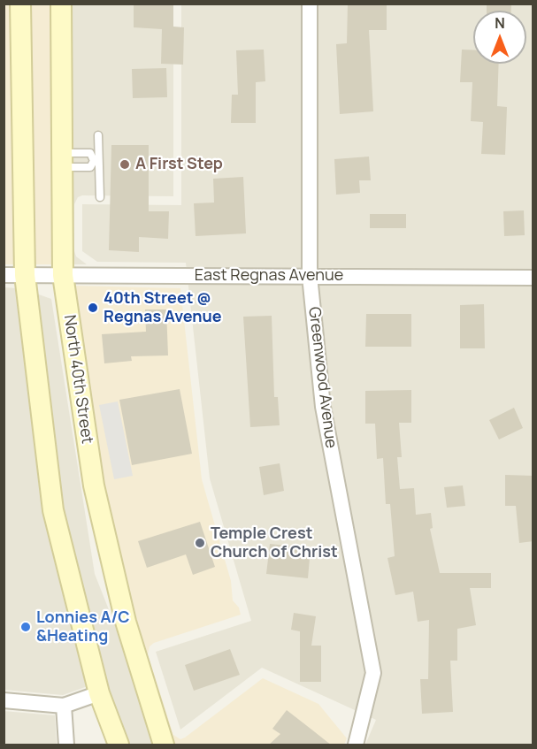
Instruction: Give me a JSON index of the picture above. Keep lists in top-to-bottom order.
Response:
{
  "streets": {
    "main road": ["North 40th Street"],
    "street": ["East Regnas Avenue", "Greenwood Avenue"]
  },
  "crossings": [
    ["East Regnas Avenue", "Greenwood Avenue"],
    ["East Regnas Avenue", "North 40th Street"]
  ],
  "places": [
    "A First Step",
    "40th Street @ Regnas Avenue",
    "Temple Crest Church of Christ",
    "Lonnies A/C &Heating"
  ],
  "north": "top"
}
